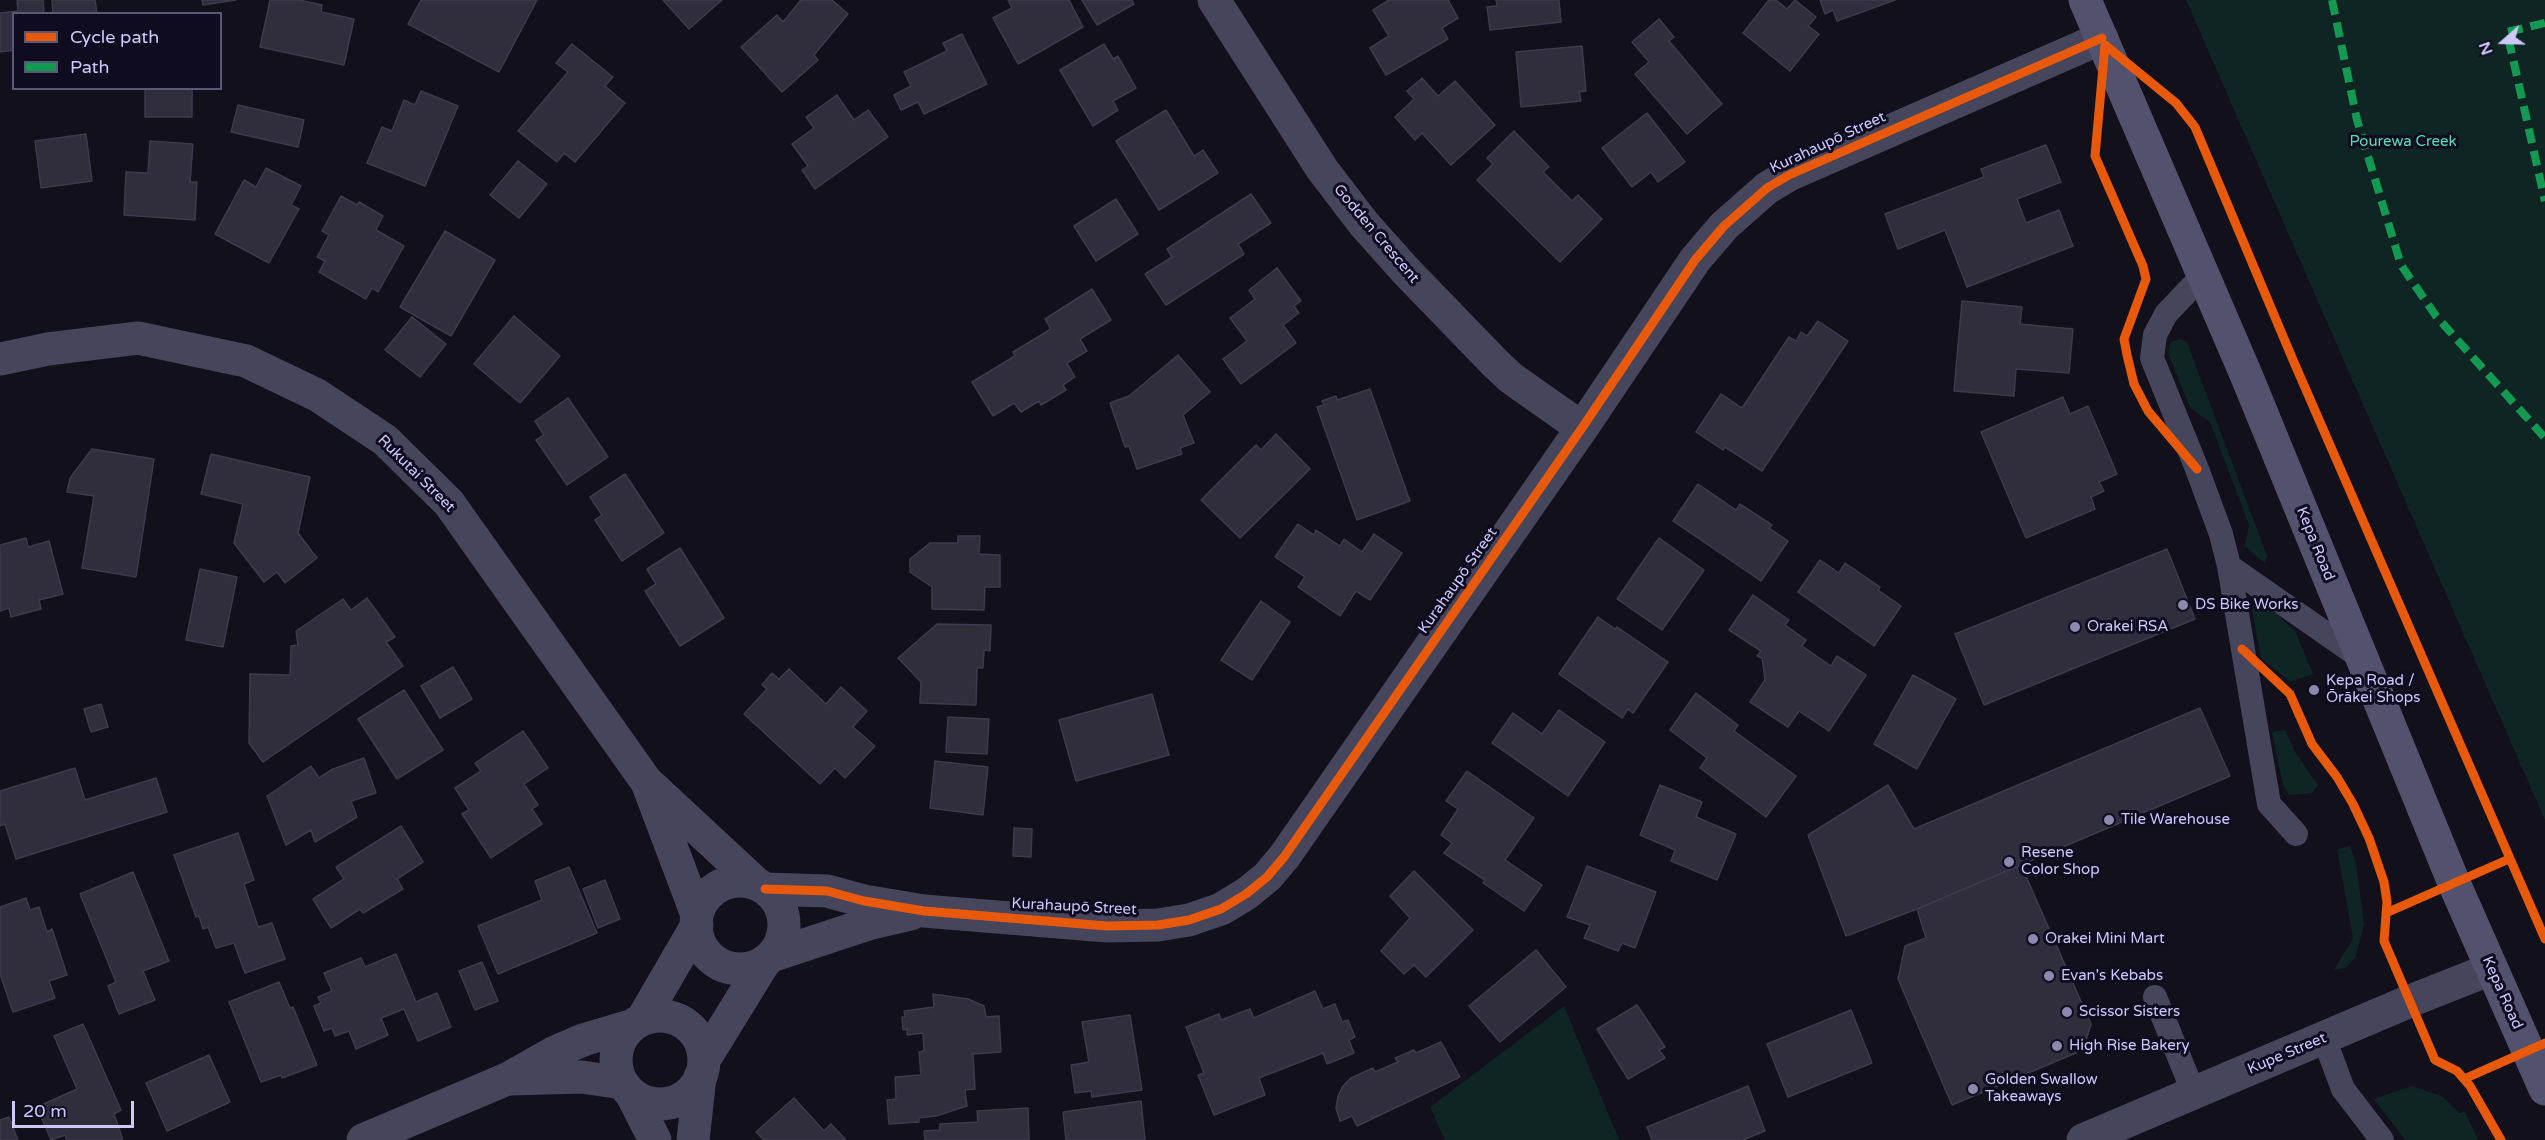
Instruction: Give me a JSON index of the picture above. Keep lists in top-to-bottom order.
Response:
{
  "streets": {
    "main road": ["Kepa Road"],
    "street": [
      "Kurahaupō Street",
      "Godden Crescent",
      "Rukutai Street",
      "Kupe Street"
    ]
  },
  "crossings": [
    ["Kurahaupō Street", "Godden Crescent"],
    ["Kurahaupō Street", "Rukutai Street"],
    ["Kurahaupō Street", "Kepa Road"],
    ["Kepa Road", "Kupe Street"]
  ],
  "parks": ["Pourewa Creek"],
  "places": [
    "DS Bike Works",
    "Orakei RSA",
    "Kepa Road / Ōrākei Shops",
    "Tile Warehouse",
    "Resene Color Shop",
    "Orakei Mini Mart",
    "Evan's Kebabs",
    "Scissor Sisters",
    "High Rise Bakery",
    "Golden Swallow Takeaways"
  ],
  "legend": ["Cycle path", "Path"],
  "scale_bar": "20 m",
  "north": "left"
}
